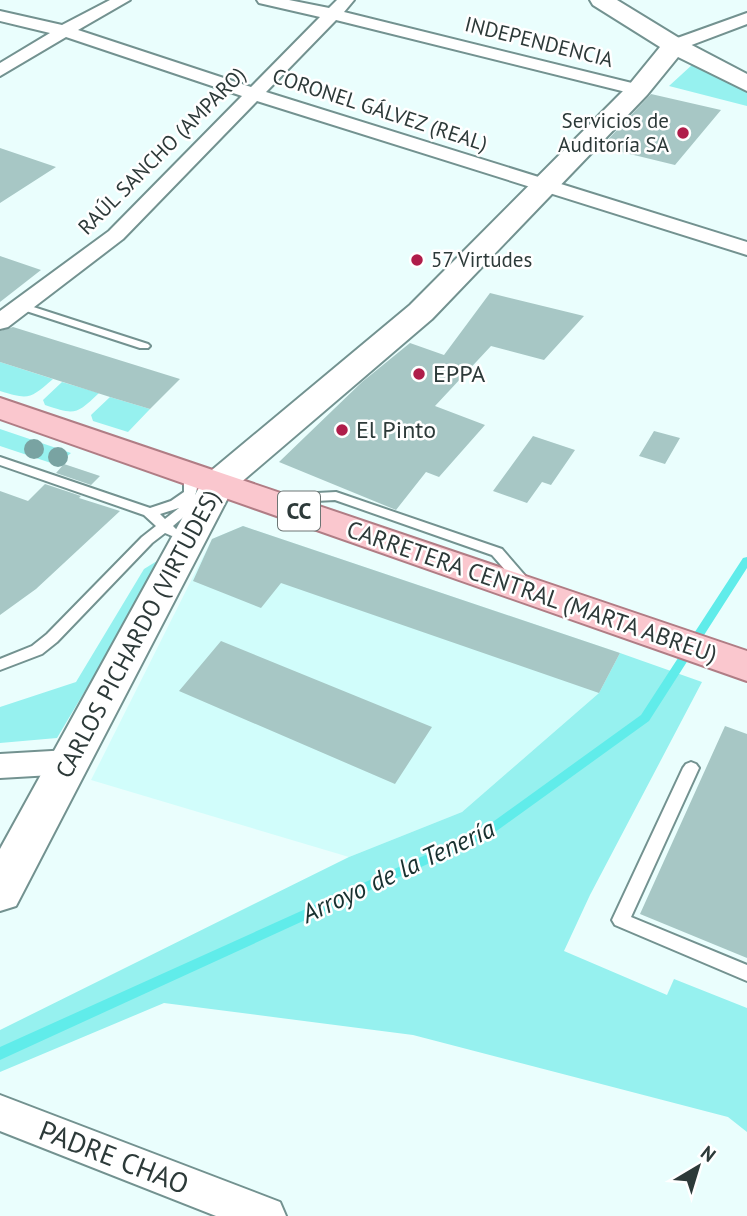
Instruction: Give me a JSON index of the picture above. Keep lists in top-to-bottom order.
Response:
{
  "streets": {
    "main road": ["CC", "CARRETERA CENTRAL (MARTA ABREU)"],
    "street": [
      "INDEPENDENCIA",
      "CORONEL GÁLVEZ (REAL)",
      "RAÚL SANCHO (AMPARO)",
      "CARLOS PICHARDO (VIRTUDES)",
      "PADRE CHAO"
    ]
  },
  "crossings": [
    ["INDEPENDENCIA", "RAÚL SANCHO (AMPARO)"],
    ["INDEPENDENCIA", "CARLOS PICHARDO (VIRTUDES)"],
    ["CORONEL GÁLVEZ (REAL)", "RAÚL SANCHO (AMPARO)"],
    ["CORONEL GÁLVEZ (REAL)", "CARLOS PICHARDO (VIRTUDES)"],
    ["CARRETERA CENTRAL (MARTA ABREU)", "CARLOS PICHARDO (VIRTUDES)"]
  ],
  "water": ["Arroyo de la Tenería"],
  "places": [
    "Servicios de Auditoría SA",
    "57 Virtudes",
    "EPPA",
    "El Pinto"
  ],
  "north": "top right"
}
